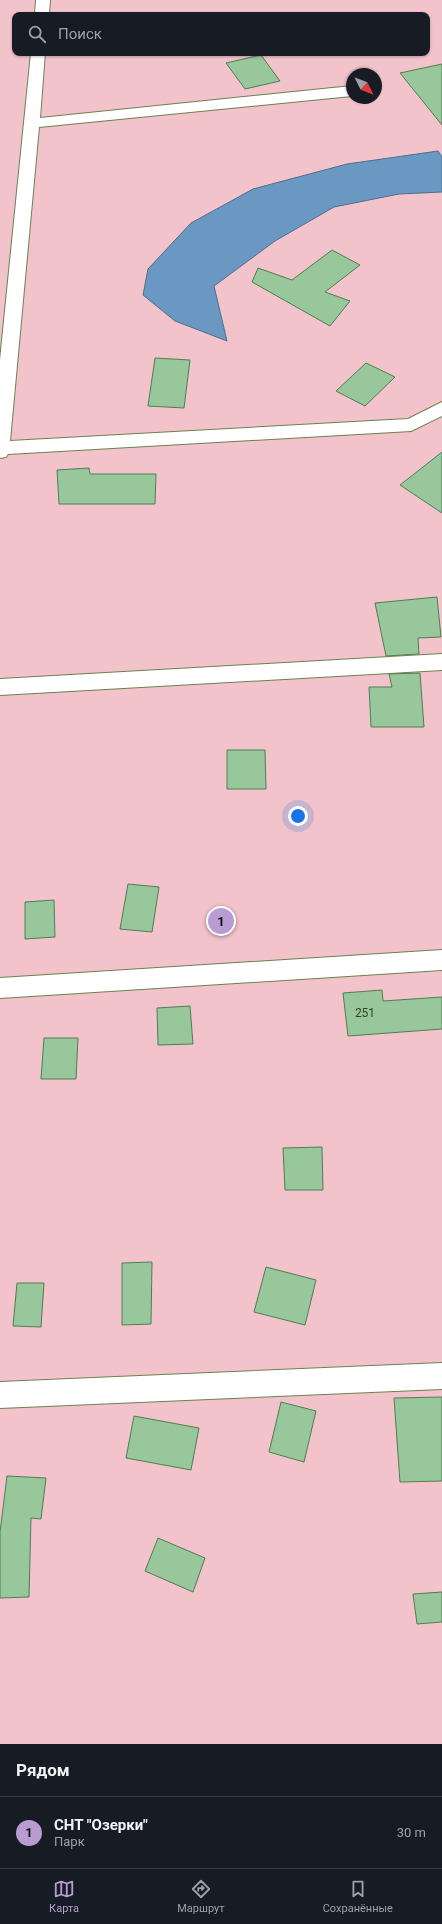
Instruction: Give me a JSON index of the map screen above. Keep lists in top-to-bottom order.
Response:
{
  "house_numbers": ["251"],
  "north": "bottom right",
  "page": {
    "search": "Поиск",
    "pins": "1",
    "heading": "Рядом",
    "list": [
      {
        "mark": "1",
        "name": "СНТ \"Озерки\"",
        "note": "Парк",
        "value": "30 m"
      }
    ],
    "nav": ["Карта", "Маршрут", "Сохранённые"]
  }
}
